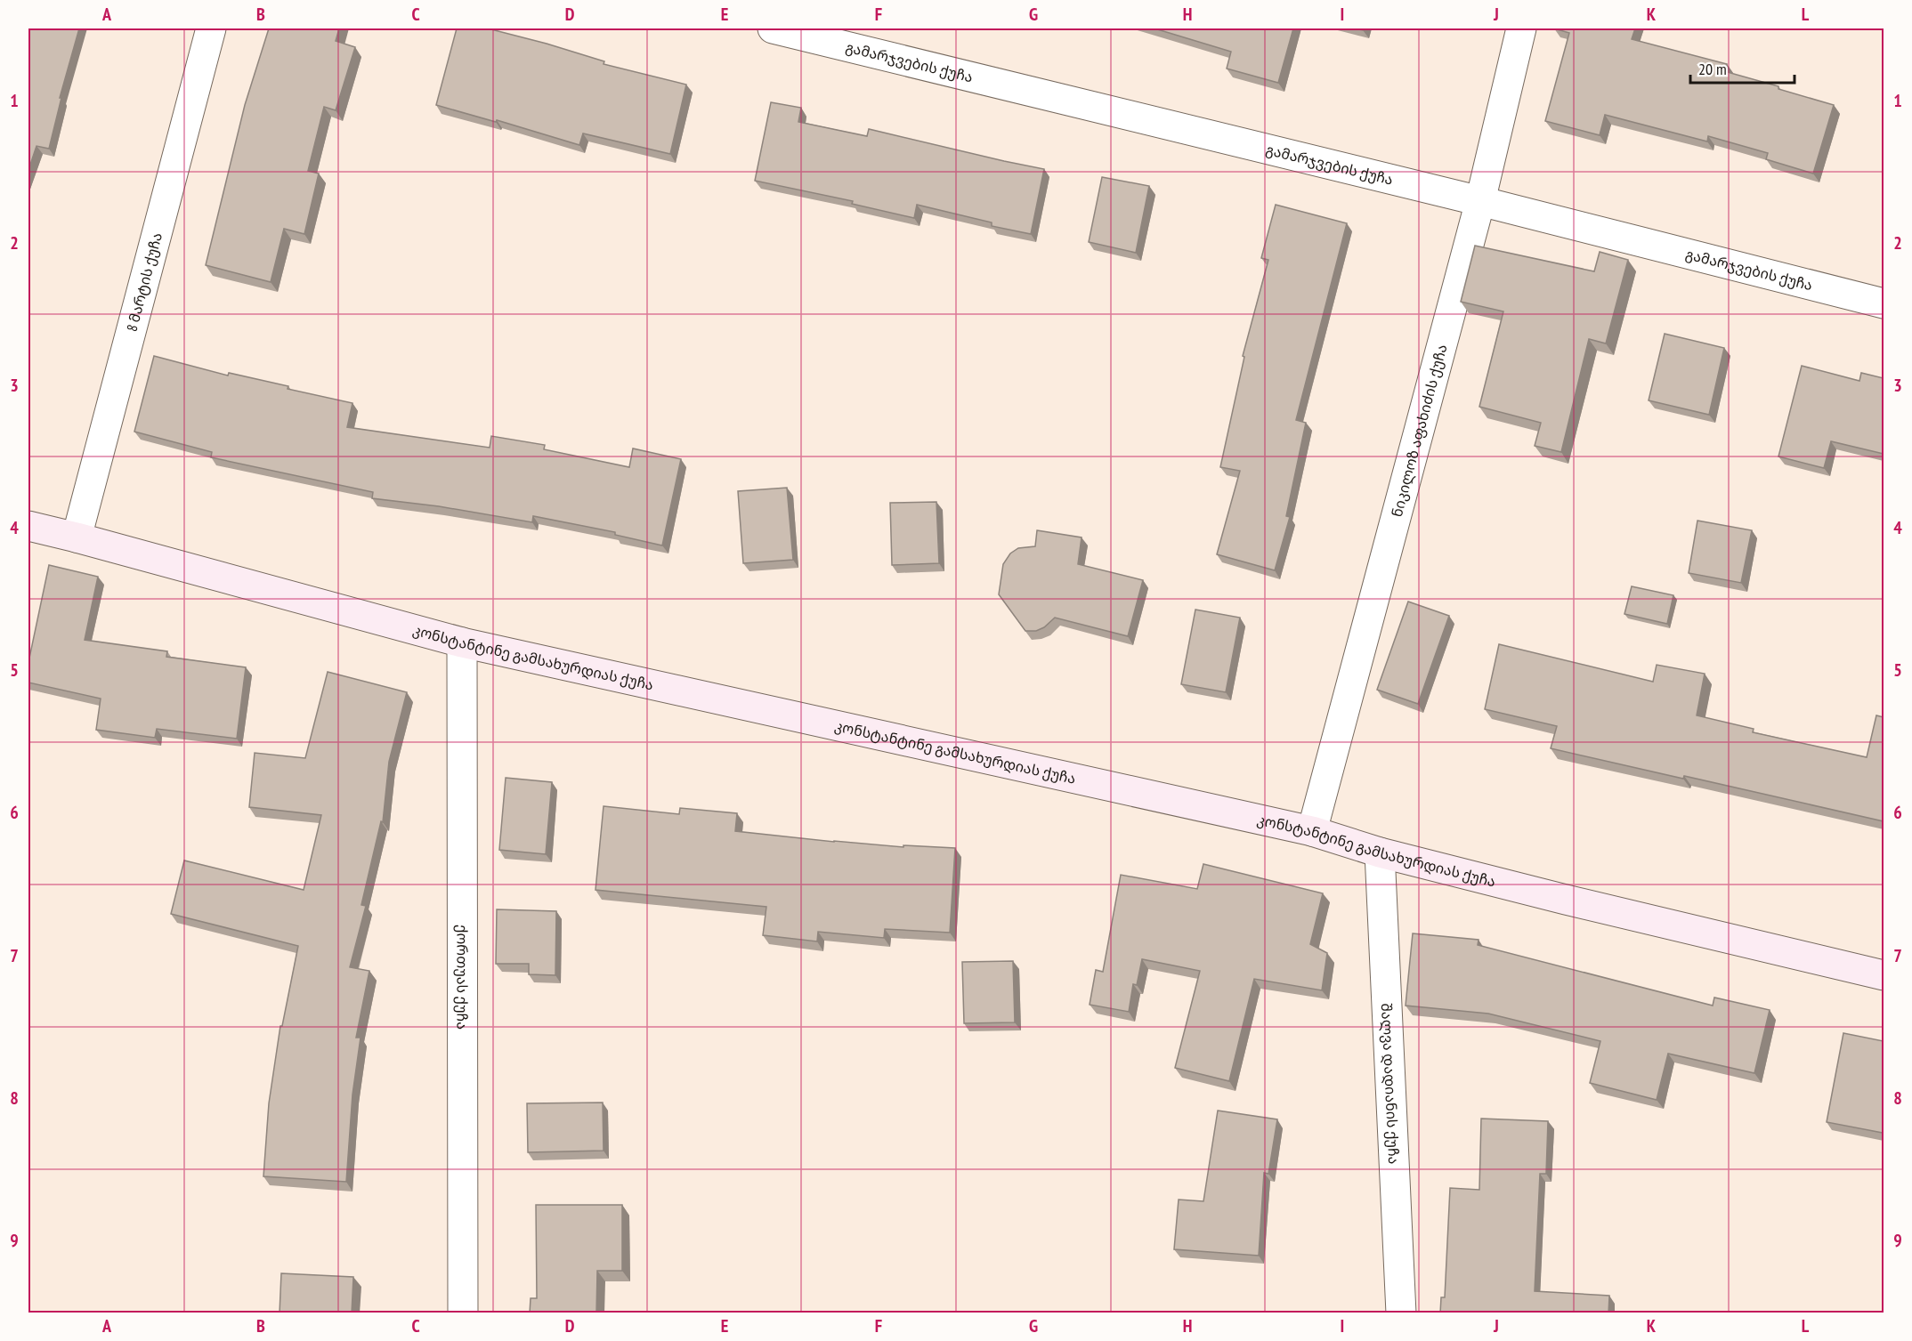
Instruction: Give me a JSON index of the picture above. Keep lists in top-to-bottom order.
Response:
{
  "streets": {
    "main road": ["კონსტანტინე გამსახურდიას ქუჩა"],
    "street": [
      "გამარჯვების ქუჩა",
      "8 მარტის ქუჩა",
      "ნიკილოზ აფახიძის ქუჩა",
      "ქორთუას ქუჩა",
      "შალვა დადიანის ქუჩა"
    ]
  },
  "crossings": [
    ["გამარჯვების ქუჩა", "ნიკილოზ აფახიძის ქუჩა"],
    ["8 მარტის ქუჩა", "კონსტანტინე გამსახურდიას ქუჩა"],
    ["ნიკილოზ აფახიძის ქუჩა", "კონსტანტინე გამსახურდიას ქუჩა"],
    ["კონსტანტინე გამსახურდიას ქუჩა", "ქორთუას ქუჩა"],
    ["კონსტანტინე გამსახურდიას ქუჩა", "შალვა დადიანის ქუჩა"]
  ],
  "scale_bar": "20 m",
  "grid": {
    "columns": [
      "A",
      "B",
      "C",
      "D",
      "E",
      "F",
      "G",
      "H",
      "I",
      "J",
      "K",
      "L"
    ],
    "rows": [
      "1",
      "2",
      "3",
      "4",
      "5",
      "6",
      "7",
      "8",
      "9"
    ]
  }
}
